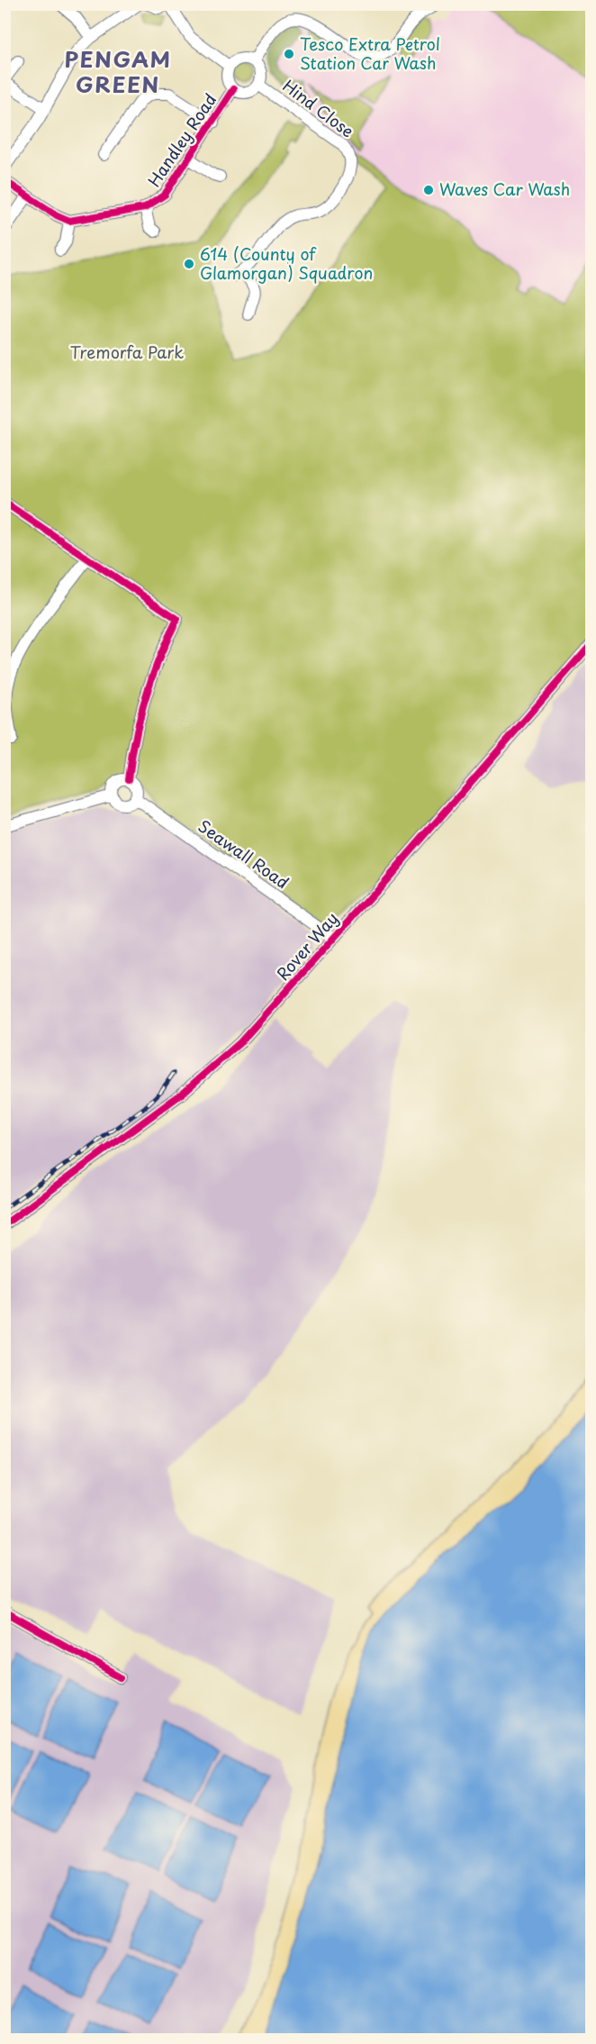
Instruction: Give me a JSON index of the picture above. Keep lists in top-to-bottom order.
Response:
{
  "streets": {
    "street": [
      "Hind Close",
      "Handley Road",
      "Seawall Road",
      "Rover Way"
    ]
  },
  "crossings": [
    ["Hind Close", "Handley Road"],
    ["Seawall Road", "Rover Way"]
  ],
  "districts": ["PENGAM GREEN"],
  "parks": ["Tremorfa Park"],
  "places": ["Tesco Extra Petrol Station Car Wash", "Waves Car Wash", "614 (County of Glamorgan) Squadron"]
}
